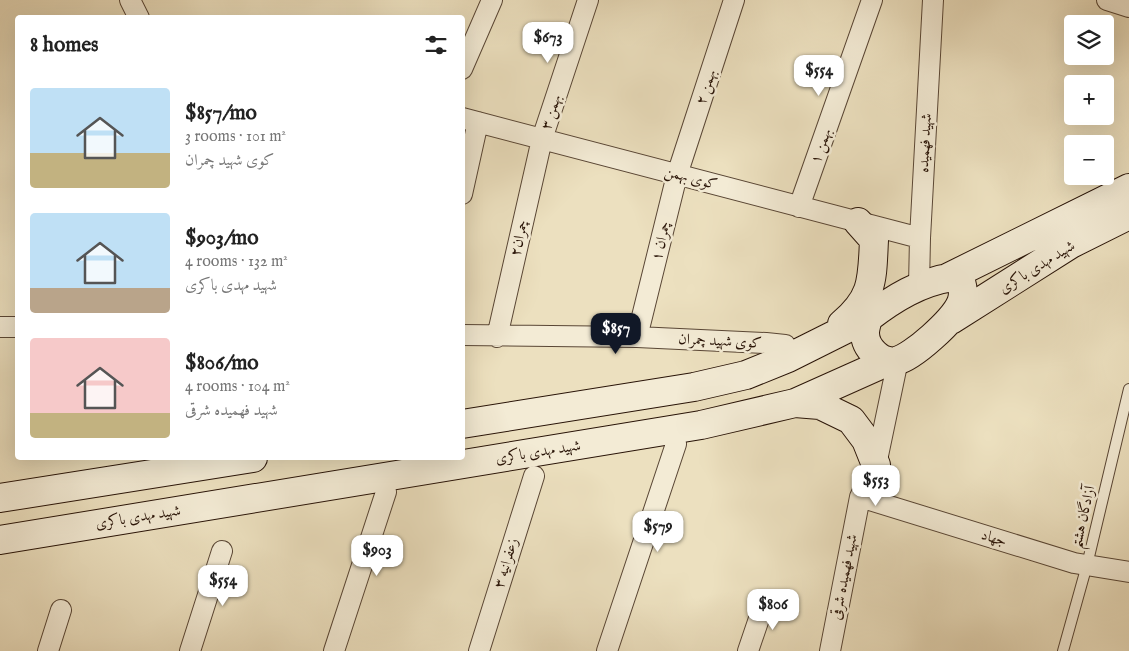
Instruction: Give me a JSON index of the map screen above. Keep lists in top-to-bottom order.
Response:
{
  "streets": {
    "main road": ["شهید مهدی باکری"],
    "street": [
      "بهمن ۲",
      "بهمن ۳",
      "شهید فهمیده",
      "بهمن ۱",
      "کوی بهمن",
      "چمران۲",
      "چمران ۱",
      "کوی شهید چمران",
      "جهاد",
      "زعفرانیه ۳",
      "شهید فهمیده شرقی"
    ],
    "lane": ["آزادگان هشتم"]
  },
  "crossings": [
    ["بهمن ۲", "کوی بهمن"],
    ["بهمن ۲", "چمران ۱"],
    ["بهمن ۳", "کوی بهمن"],
    ["بهمن ۳", "چمران۲"],
    ["شهید فهمیده", "کوی بهمن"],
    ["شهید فهمیده", "شهید مهدی باکری"],
    ["بهمن ۱", "کوی بهمن"],
    ["کوی بهمن", "چمران۲"],
    ["کوی بهمن", "چمران ۱"],
    ["چمران۲", "کوی شهید چمران"],
    ["چمران ۱", "کوی شهید چمران"],
    ["شهید مهدی باکری", "شهید فهمیده شرقی"],
    ["آزادگان هشتم", "جهاد"],
    ["جهاد", "شهید فهمیده شرقی"]
  ],
  "page": {
    "map_buttons": ["+", "−"],
    "heading": "8 homes",
    "price": [
      "$673",
      "$554",
      "$857",
      "$553",
      "$579",
      "$903",
      "$554",
      "$806"
    ],
    "list": [
      {
        "name": "$857/mo",
        "note": "3 rooms · 101 m² · کوی شهید چمران"
      },
      {
        "name": "$903/mo",
        "note": "4 rooms · 132 m² · شهید مهدی باکری"
      },
      {
        "name": "$806/mo",
        "note": "4 rooms · 104 m² · شهید فهمیده شرقی"
      }
    ]
  }
}
